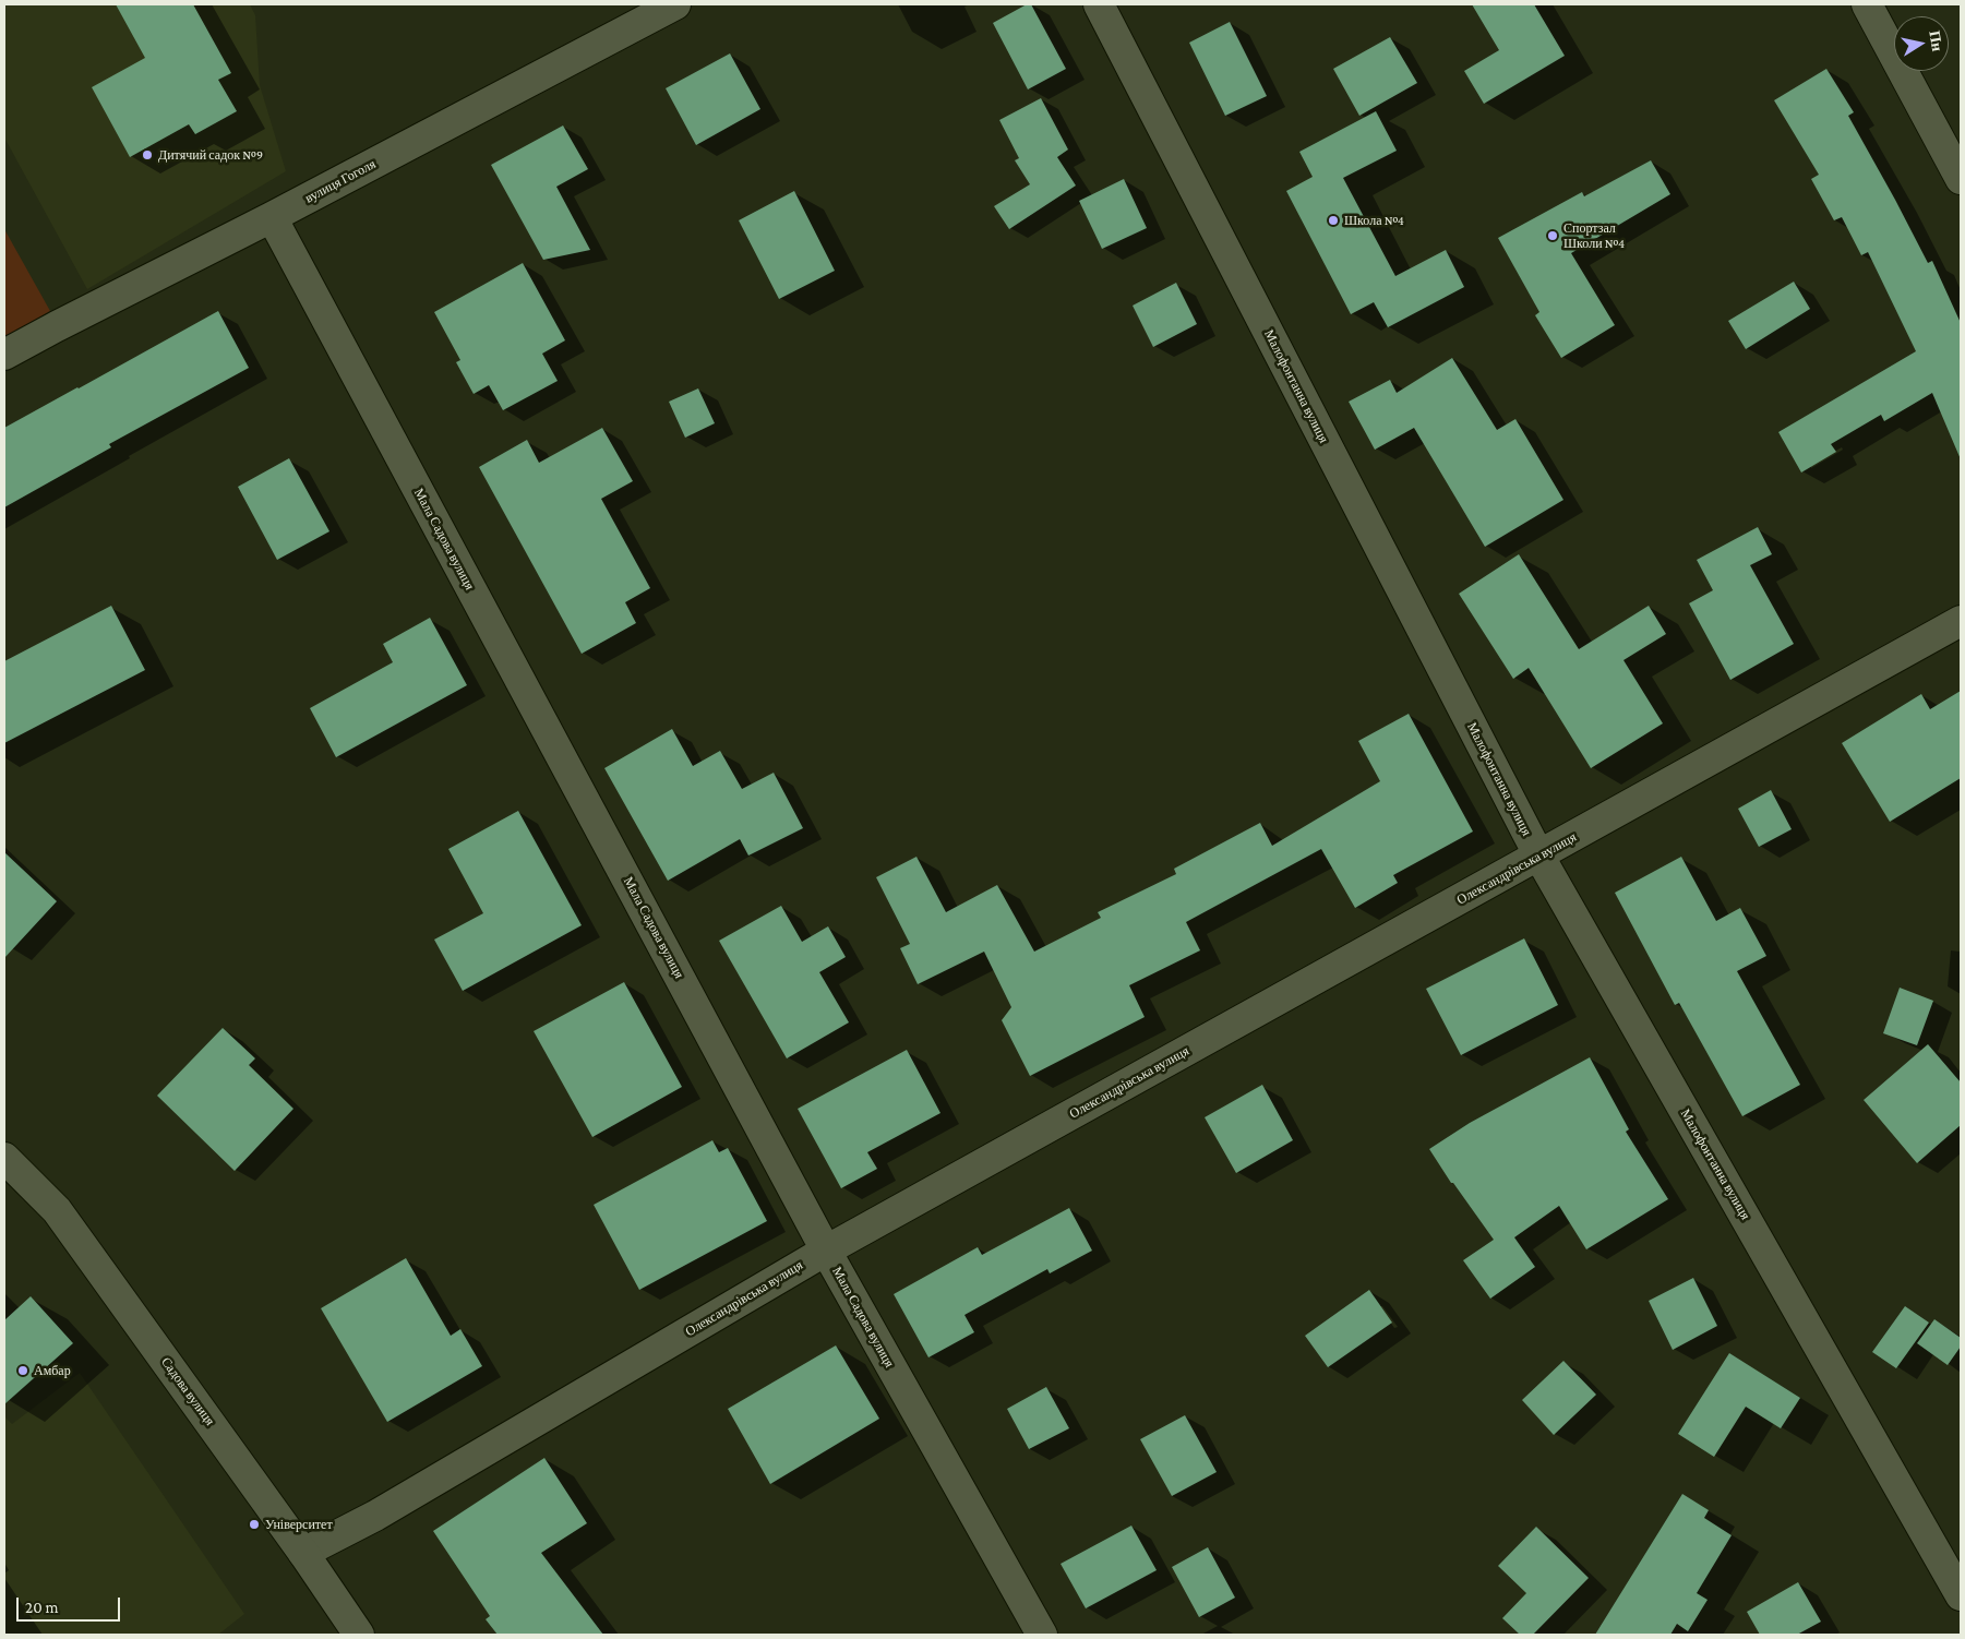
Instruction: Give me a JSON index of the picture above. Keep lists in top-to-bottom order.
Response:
{
  "streets": {
    "street": [
      "вулиця Гоголя",
      "Малофонтанна вулиця",
      "Мала Садова вулиця",
      "Олександрівська вулиця",
      "Садова вулиця"
    ]
  },
  "crossings": [
    ["вулиця Гоголя", "Мала Садова вулиця"],
    ["Малофонтанна вулиця", "Олександрівська вулиця"],
    ["Мала Садова вулиця", "Олександрівська вулиця"],
    ["Олександрівська вулиця", "Садова вулиця"]
  ],
  "places": [
    "Дитячий садок №9",
    "Школа №4",
    "Спортзал Школи №4",
    "Амбар",
    "Університет"
  ],
  "scale_bar": "20 m",
  "north": "right"
}
